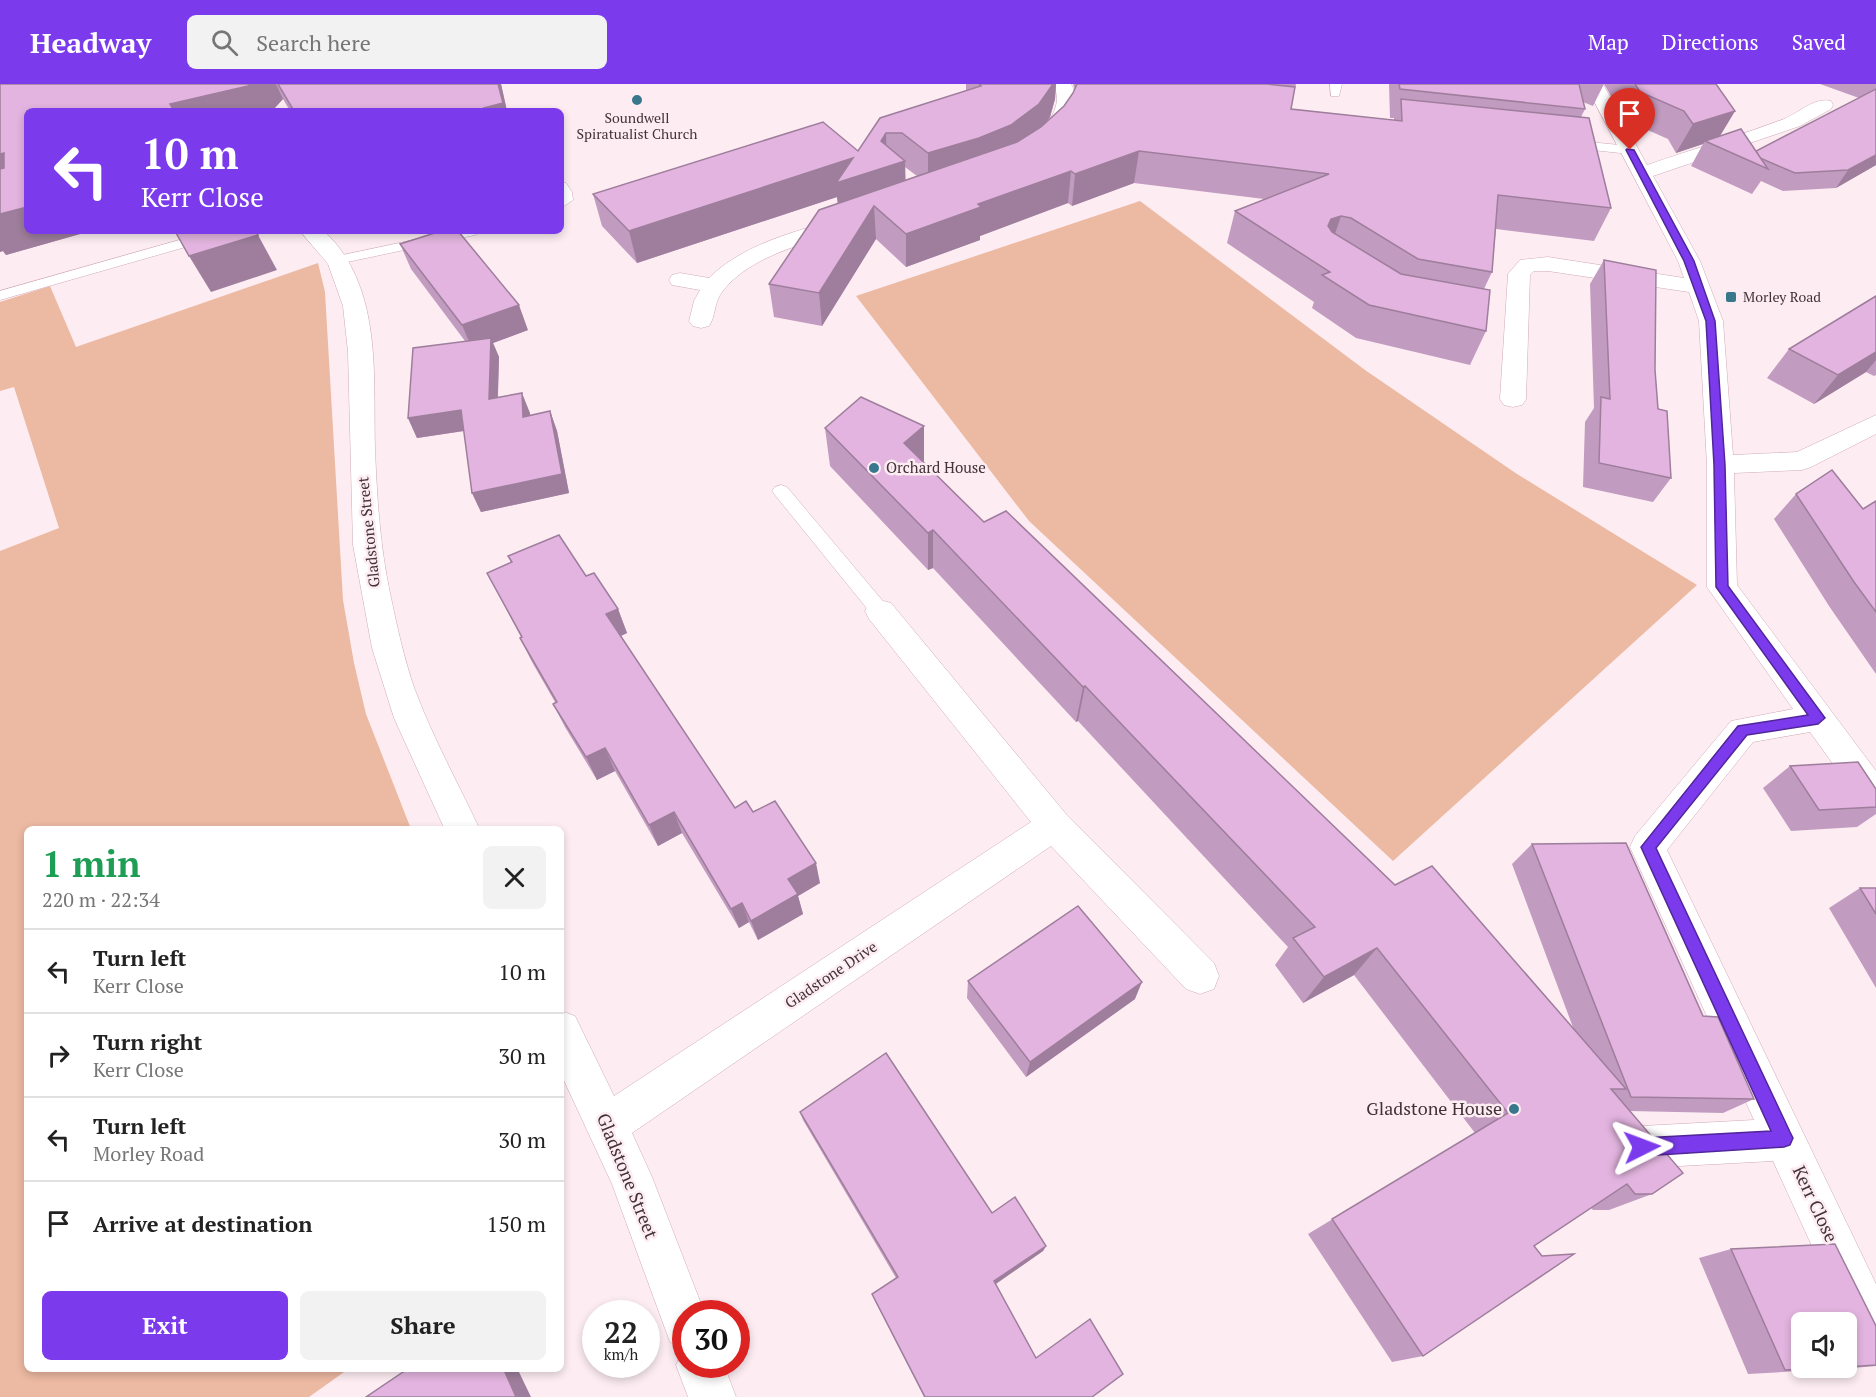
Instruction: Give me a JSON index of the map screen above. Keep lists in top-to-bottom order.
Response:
{
  "streets": {
    "street": ["Gladstone Street", "Gladstone Drive", "Kerr Close"]
  },
  "crossings": [
    ["Gladstone Street", "Gladstone Drive"]
  ],
  "places": {
    "other": ["Soundwell Spiratualist Church", "Orchard House", "Gladstone House"],
    "transit": ["Morley Road"]
  },
  "page": {
    "header": "Headway",
    "search": "Search here",
    "nav": ["Map", "Directions", "Saved"],
    "turn": ["10 m", "Kerr Close"],
    "heading": ["1 min", "220 m · 22:34"],
    "list": [
      {
        "name": "Turn left",
        "note": "Kerr Close",
        "value": "10 m"
      },
      {
        "name": "Turn right",
        "note": "Kerr Close",
        "value": "30 m"
      },
      {
        "name": "Turn left",
        "note": "Morley Road",
        "value": "30 m"
      },
      {
        "name": "Arrive at destination",
        "value": "150 m"
      }
    ],
    "buttons": ["Exit", "Share"],
    "speed": "22 km/h",
    "limit": "30"
  }
}
